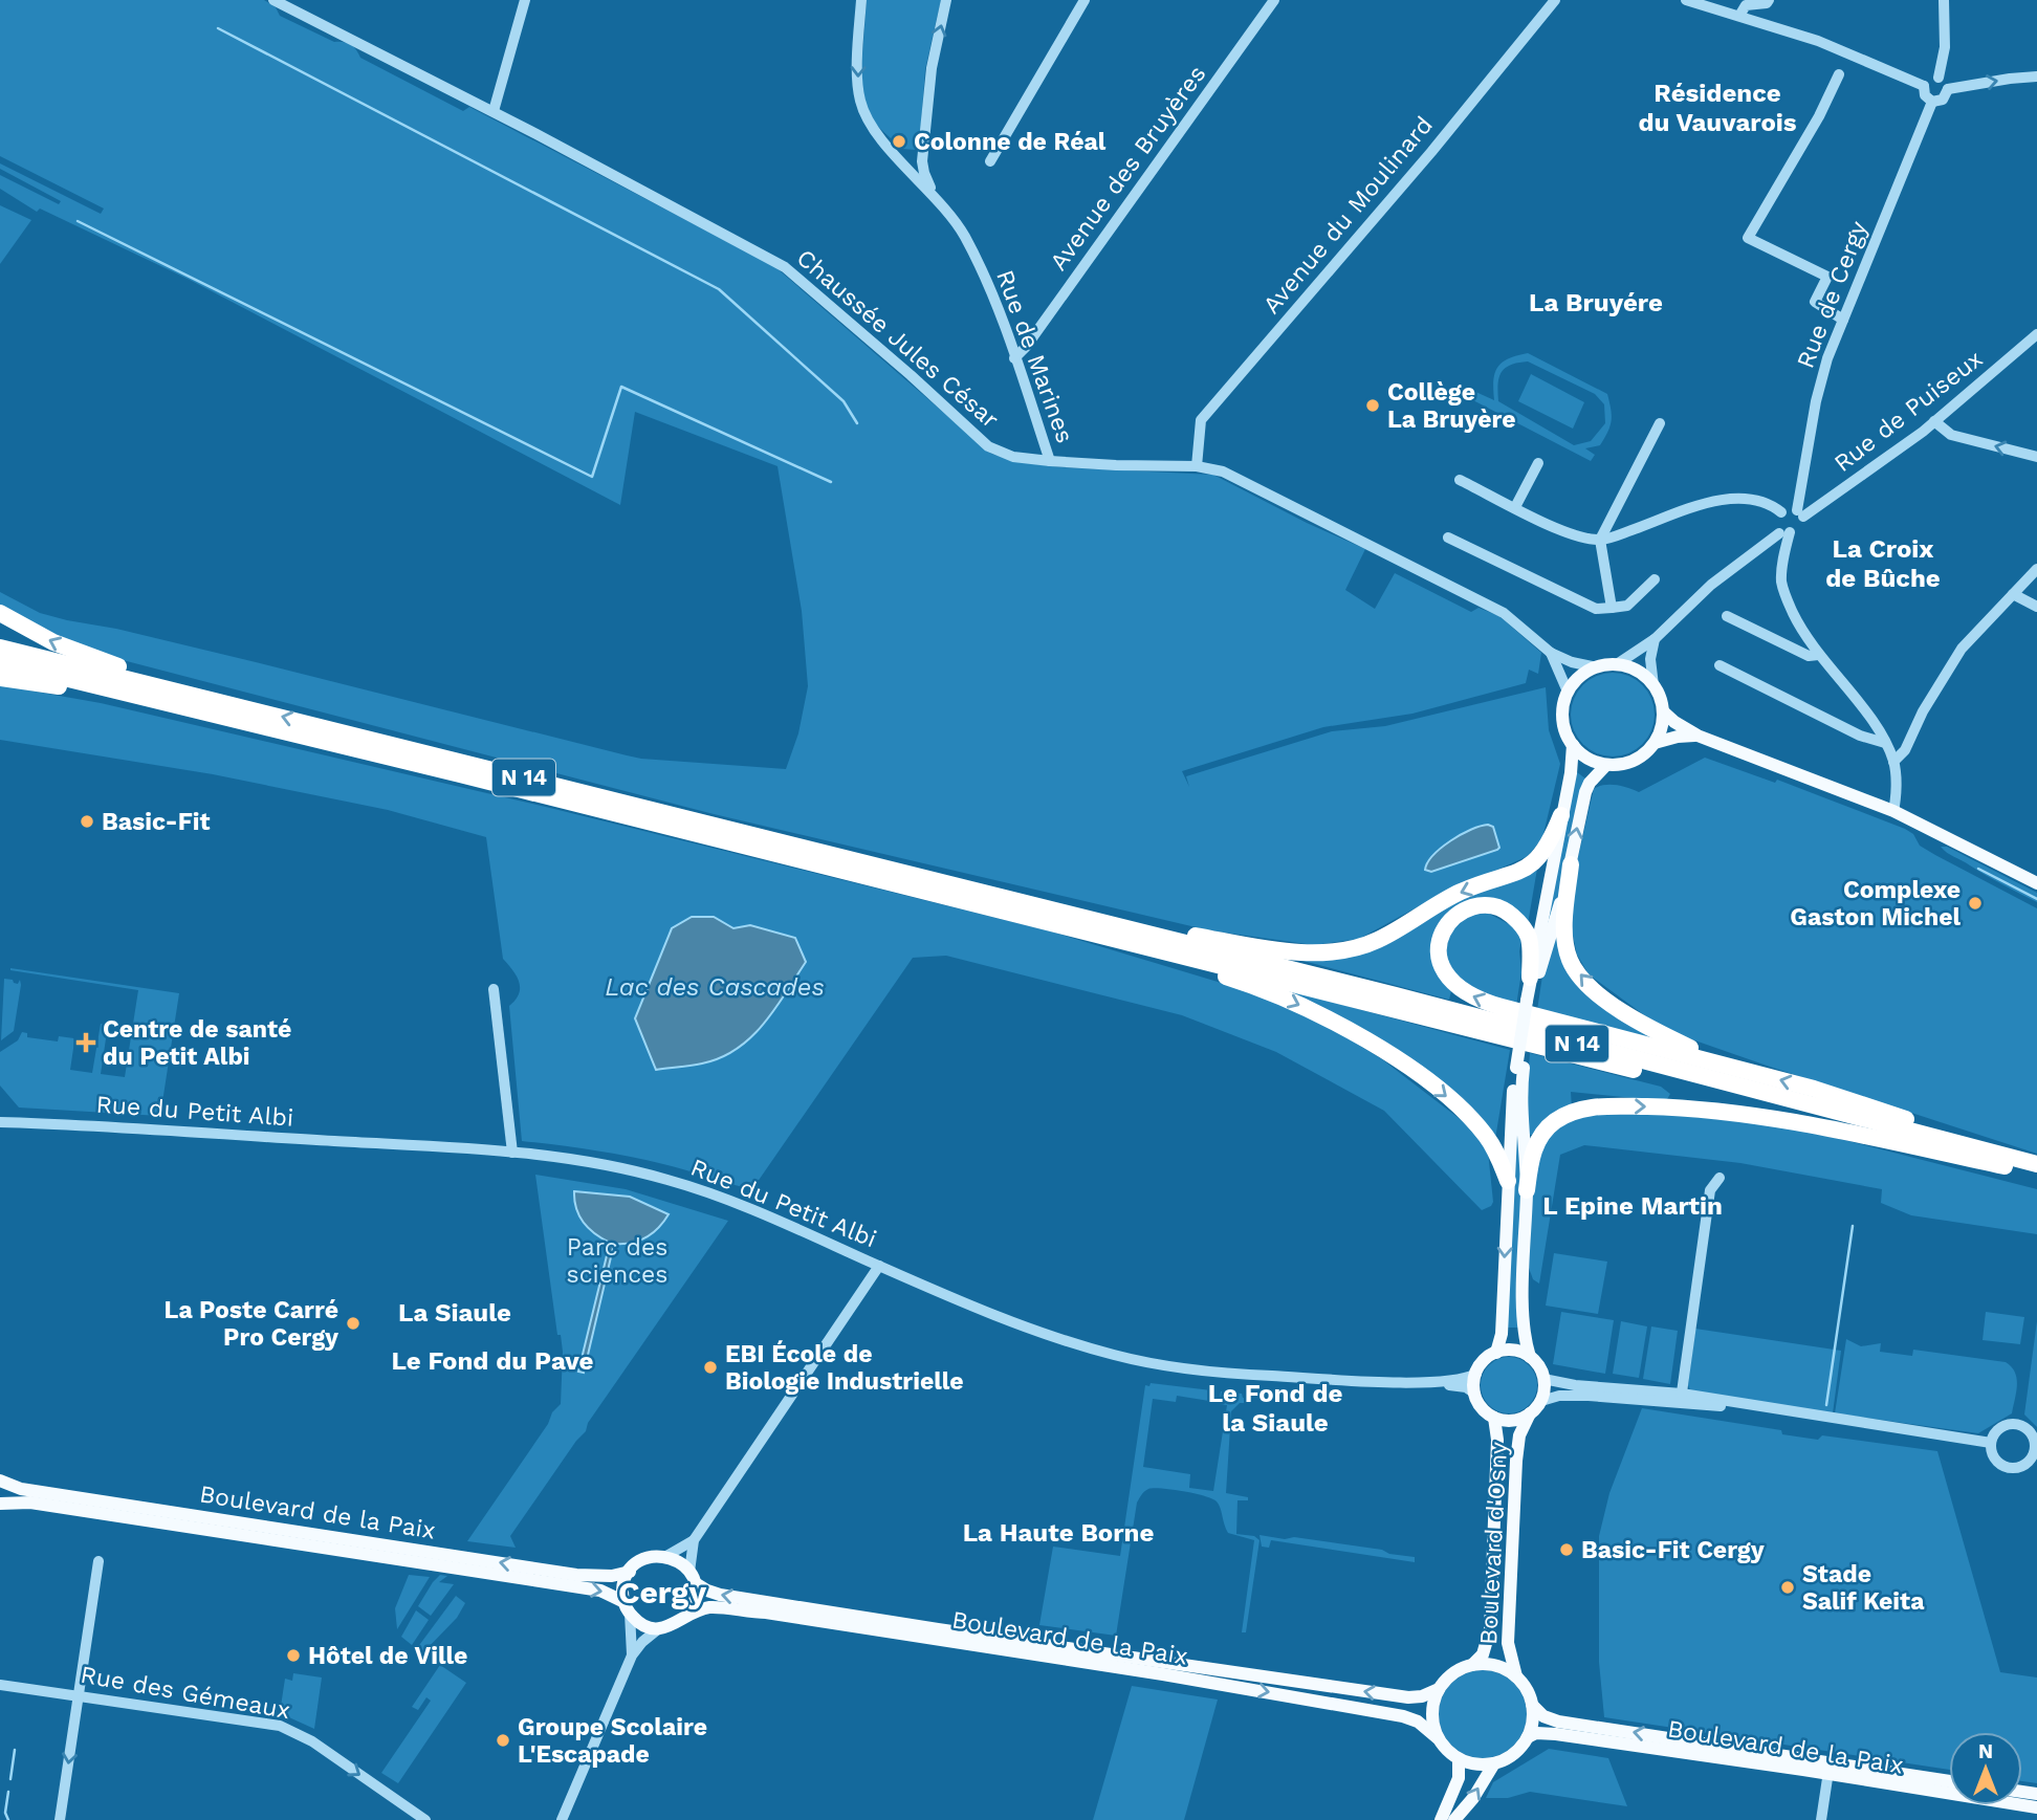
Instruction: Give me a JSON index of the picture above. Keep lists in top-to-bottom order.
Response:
{
  "streets": {
    "highway": ["N 14"],
    "main road": ["Boulevard de la Paix", "Boulevard d'Osny"],
    "street": [
      "Avenue des Bruyères",
      "Avenue du Moulinard",
      "Rue de Cergy",
      "Chaussée Jules César",
      "Rue de Marines",
      "Rue de Puiseux",
      "Rue du Petit Albi",
      "Rue des Gémeaux"
    ]
  },
  "crossings": [
    ["Avenue des Bruyères", "Rue de Marines"],
    ["Avenue du Moulinard", "Chaussée Jules César"],
    ["Rue de Cergy", "Rue de Puiseux"],
    ["Chaussée Jules César", "Rue de Marines"],
    ["Rue du Petit Albi", "Boulevard d'Osny"],
    ["Boulevard de la Paix", "Boulevard d'Osny"]
  ],
  "one_way": ["Rue de Marines", "Rue des Gémeaux"],
  "districts": [
    "Résidence du Vauvarois",
    "La Bruyére",
    "La Croix de Bûche",
    "L Epine Martin",
    "La Siaule",
    "Le Fond du Pave",
    "Le Fond de la Siaule",
    "La Haute Borne",
    "Cergy"
  ],
  "water": ["Lac des Cascades"],
  "parks": ["Parc des sciences"],
  "places": {
    "other": [
      "Colonne de Réal",
      "Collège La Bruyère",
      "Basic-Fit",
      "Complexe Gaston Michel",
      "La Poste Carré Pro Cergy",
      "EBI École de Biologie Industrielle",
      "Basic-Fit Cergy",
      "Stade Salif Keita",
      "Hôtel de Ville",
      "Groupe Scolaire L'Escapade"
    ],
    "health": ["Centre de santé du Petit Albi"]
  },
  "north": "top"
}
